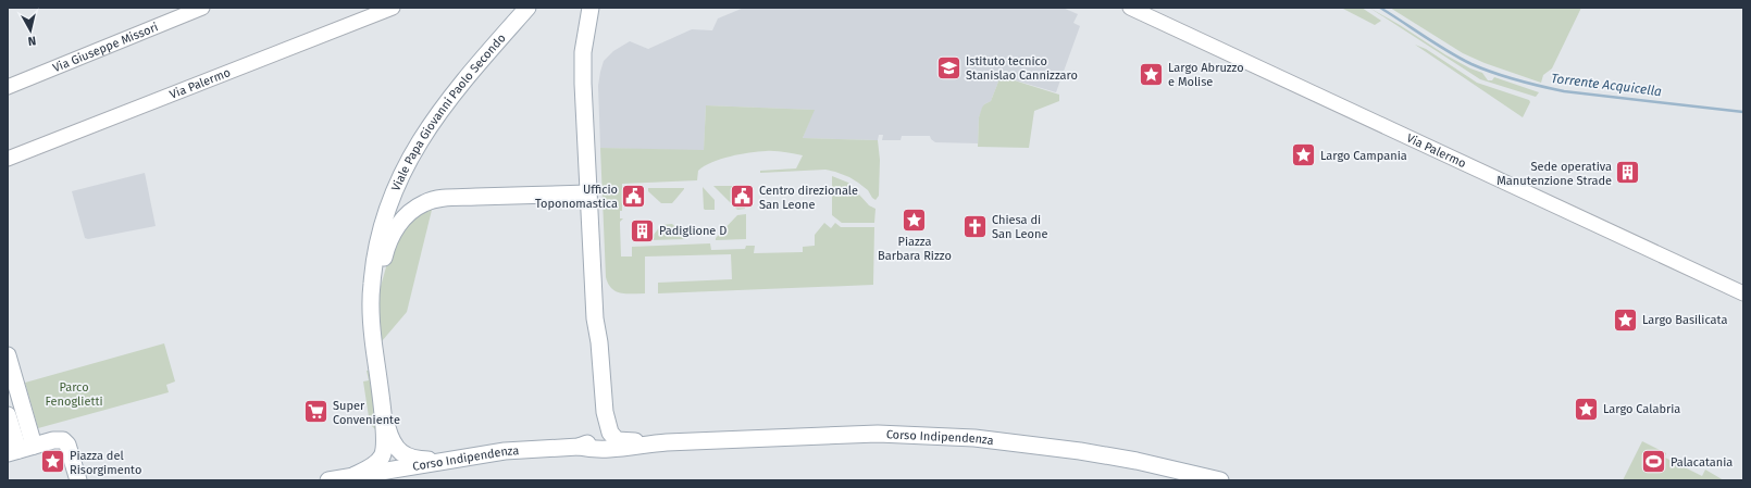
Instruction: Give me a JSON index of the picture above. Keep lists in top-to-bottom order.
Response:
{
  "streets": {
    "main road": [
      "Via Giuseppe Missori",
      "Via Palermo",
      "Viale Papa Giovanni Paolo Secondo",
      "Corso Indipendenza"
    ]
  },
  "water": ["Torrente Acquicella"],
  "parks": ["Parco Fenoglietti"],
  "places": {
    "school or university": ["Istituto tecnico Stanislao Cannizzaro"],
    "place": [
      "Largo Abruzzo e Molise",
      "Largo Campania",
      "Piazza Barbara Rizzo",
      "Largo Basilicata",
      "Largo Calabria",
      "Piazza del Risorgimento"
    ],
    "building": ["Sede operativa Manutenzione Strade", "Padiglione D"],
    "public building": ["Ufficio Toponomastica", "Centro direzionale San Leone"],
    "church": ["Chiesa di San Leone"],
    "supermarket": ["Super Conveniente"],
    "sports": ["Palacatania"]
  },
  "north": "bottom"
}
